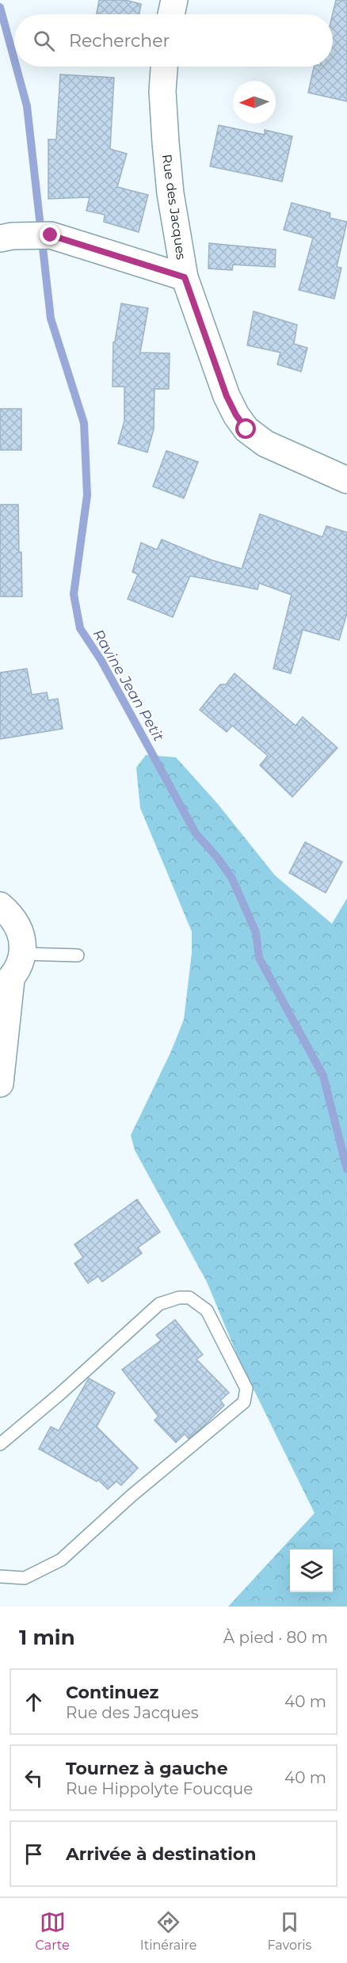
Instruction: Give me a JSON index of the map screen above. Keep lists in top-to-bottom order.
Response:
{
  "streets": {
    "street": ["Rue des Jacques"]
  },
  "water": ["Ravine Jean Petit"],
  "north": "left",
  "page": {
    "search": "Rechercher",
    "heading": ["1 min", "À pied · 80 m"],
    "list": [
      ["Continuez", "Rue des Jacques", "40 m"],
      ["Tournez à gauche", "Rue Hippolyte Foucque", "40 m"],
      "Arrivée à destination"
    ],
    "nav": ["Carte", "Itinéraire", "Favoris"]
  }
}
